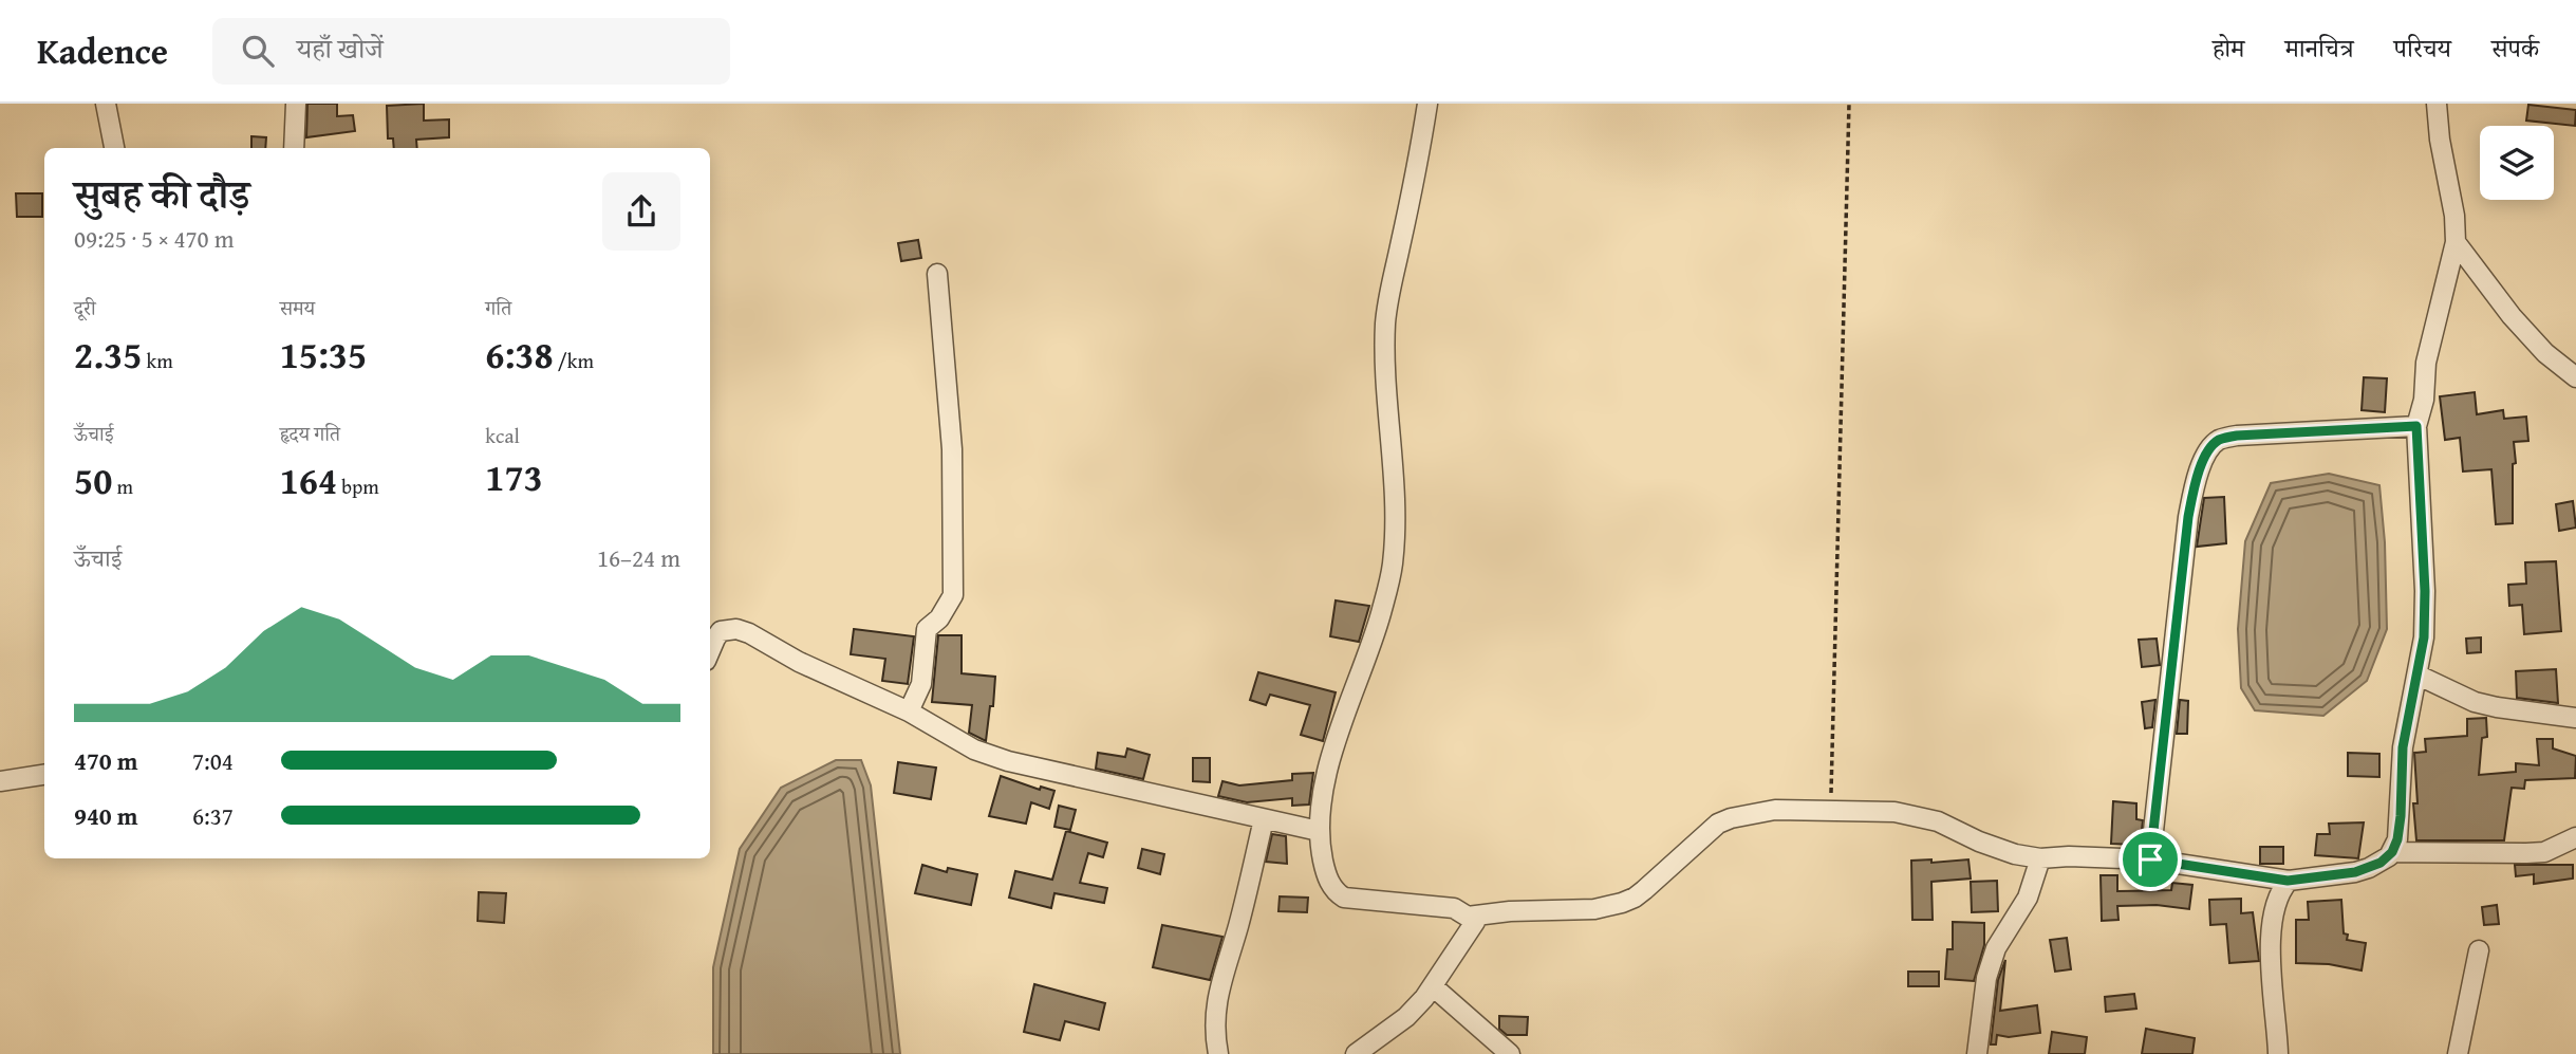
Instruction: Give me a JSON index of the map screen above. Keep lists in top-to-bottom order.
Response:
{
  "page": {
    "header": "Kadence",
    "search": "यहाँ खोजें",
    "nav": [
      "होम",
      "मानचित्र",
      "परिचय",
      "संपर्क"
    ],
    "heading": ["सुबह की दौड़", "09:25 · 5 × 470 m"],
    "stats": [
      ["दूरी", "2.35 km"],
      ["समय", "15:35"],
      ["गति", "6:38 /km"],
      ["ऊँचाई", "50 m"],
      ["हृदय गति", "164 bpm"],
      ["kcal", "173"]
    ],
    "chart": ["ऊँचाई", "16–24 m"],
    "list": [
      {
        "name": "470 m",
        "note": "7:04"
      },
      {
        "name": "940 m",
        "note": "6:37"
      }
    ]
  }
}
